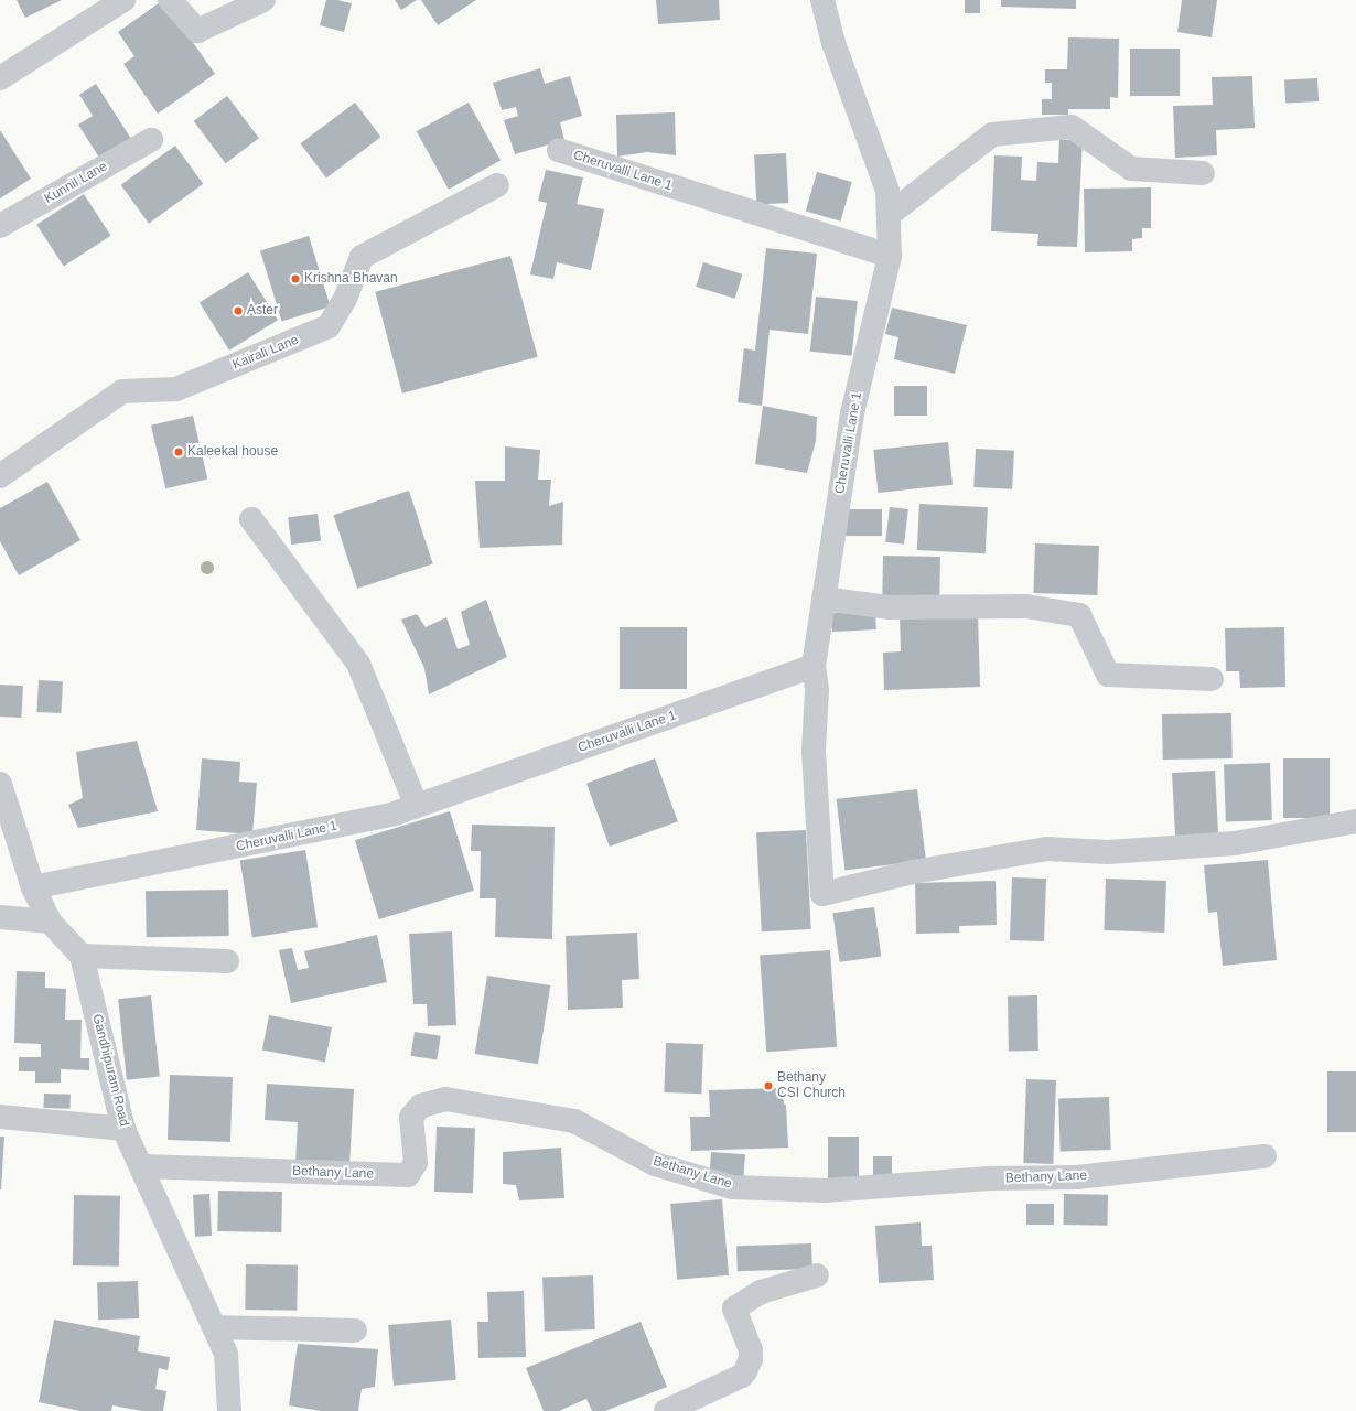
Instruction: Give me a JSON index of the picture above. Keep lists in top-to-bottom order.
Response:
{
  "streets": {
    "street": [
      "Cheruvalli Lane 1",
      "Kunnil Lane",
      "Kairali Lane",
      "Gandhipuram Road",
      "Bethany Lane"
    ]
  },
  "crossings": [
    ["Cheruvalli Lane 1", "Gandhipuram Road"],
    ["Gandhipuram Road", "Bethany Lane"]
  ],
  "places": [
    "Krishna Bhavan",
    "Aster",
    "Kaleekal house",
    "Bethany CSI Church"
  ]
}
